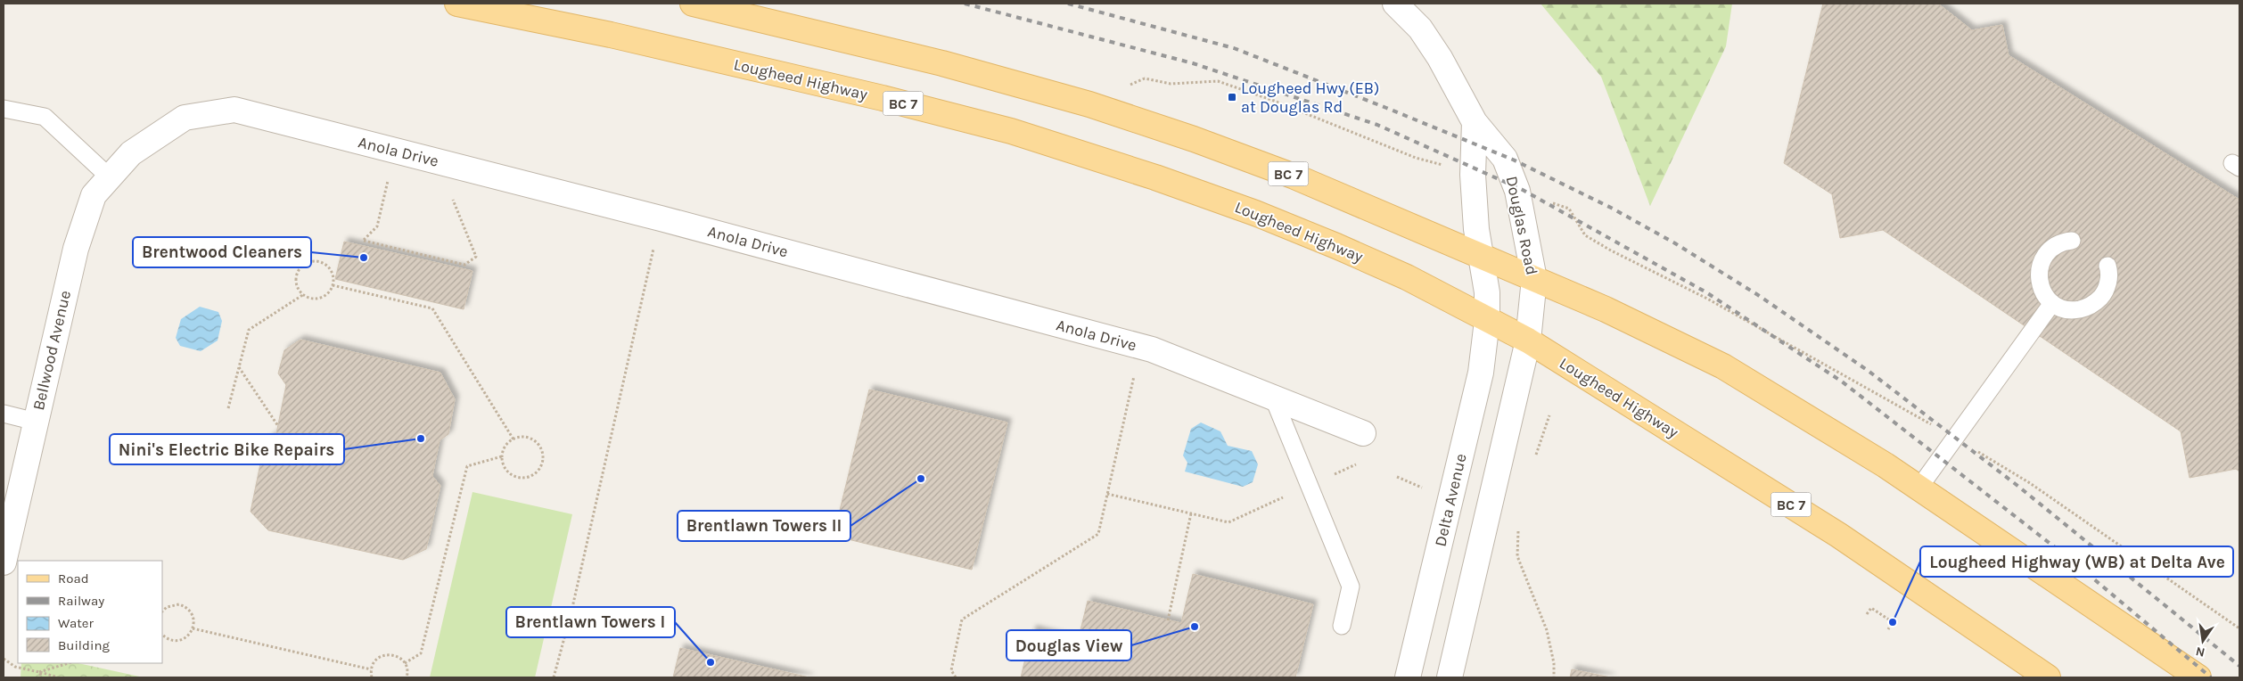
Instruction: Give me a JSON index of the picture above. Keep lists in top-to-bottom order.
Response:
{
  "streets": {
    "main road": ["Lougheed Highway", "BC 7"],
    "street": [
      "Anola Drive",
      "Douglas Road",
      "Bellwood Avenue",
      "Delta Avenue"
    ]
  },
  "crossings": [
    ["Lougheed Highway", "Douglas Road"],
    ["Lougheed Highway", "Delta Avenue"],
    ["BC 7", "Douglas Road"],
    ["Anola Drive", "Bellwood Avenue"]
  ],
  "places": {
    "transit": ["Lougheed Hwy (EB) at Douglas Rd"],
    "other": [
      "Brentwood Cleaners",
      "Nini's Electric Bike Repairs",
      "Brentlawn Towers II",
      "Lougheed Highway (WB) at Delta Ave",
      "Douglas View",
      "Brentlawn Towers I"
    ]
  },
  "legend": [
    "Road",
    "Railway",
    "Water",
    "Building"
  ],
  "north": "bottom"
}
